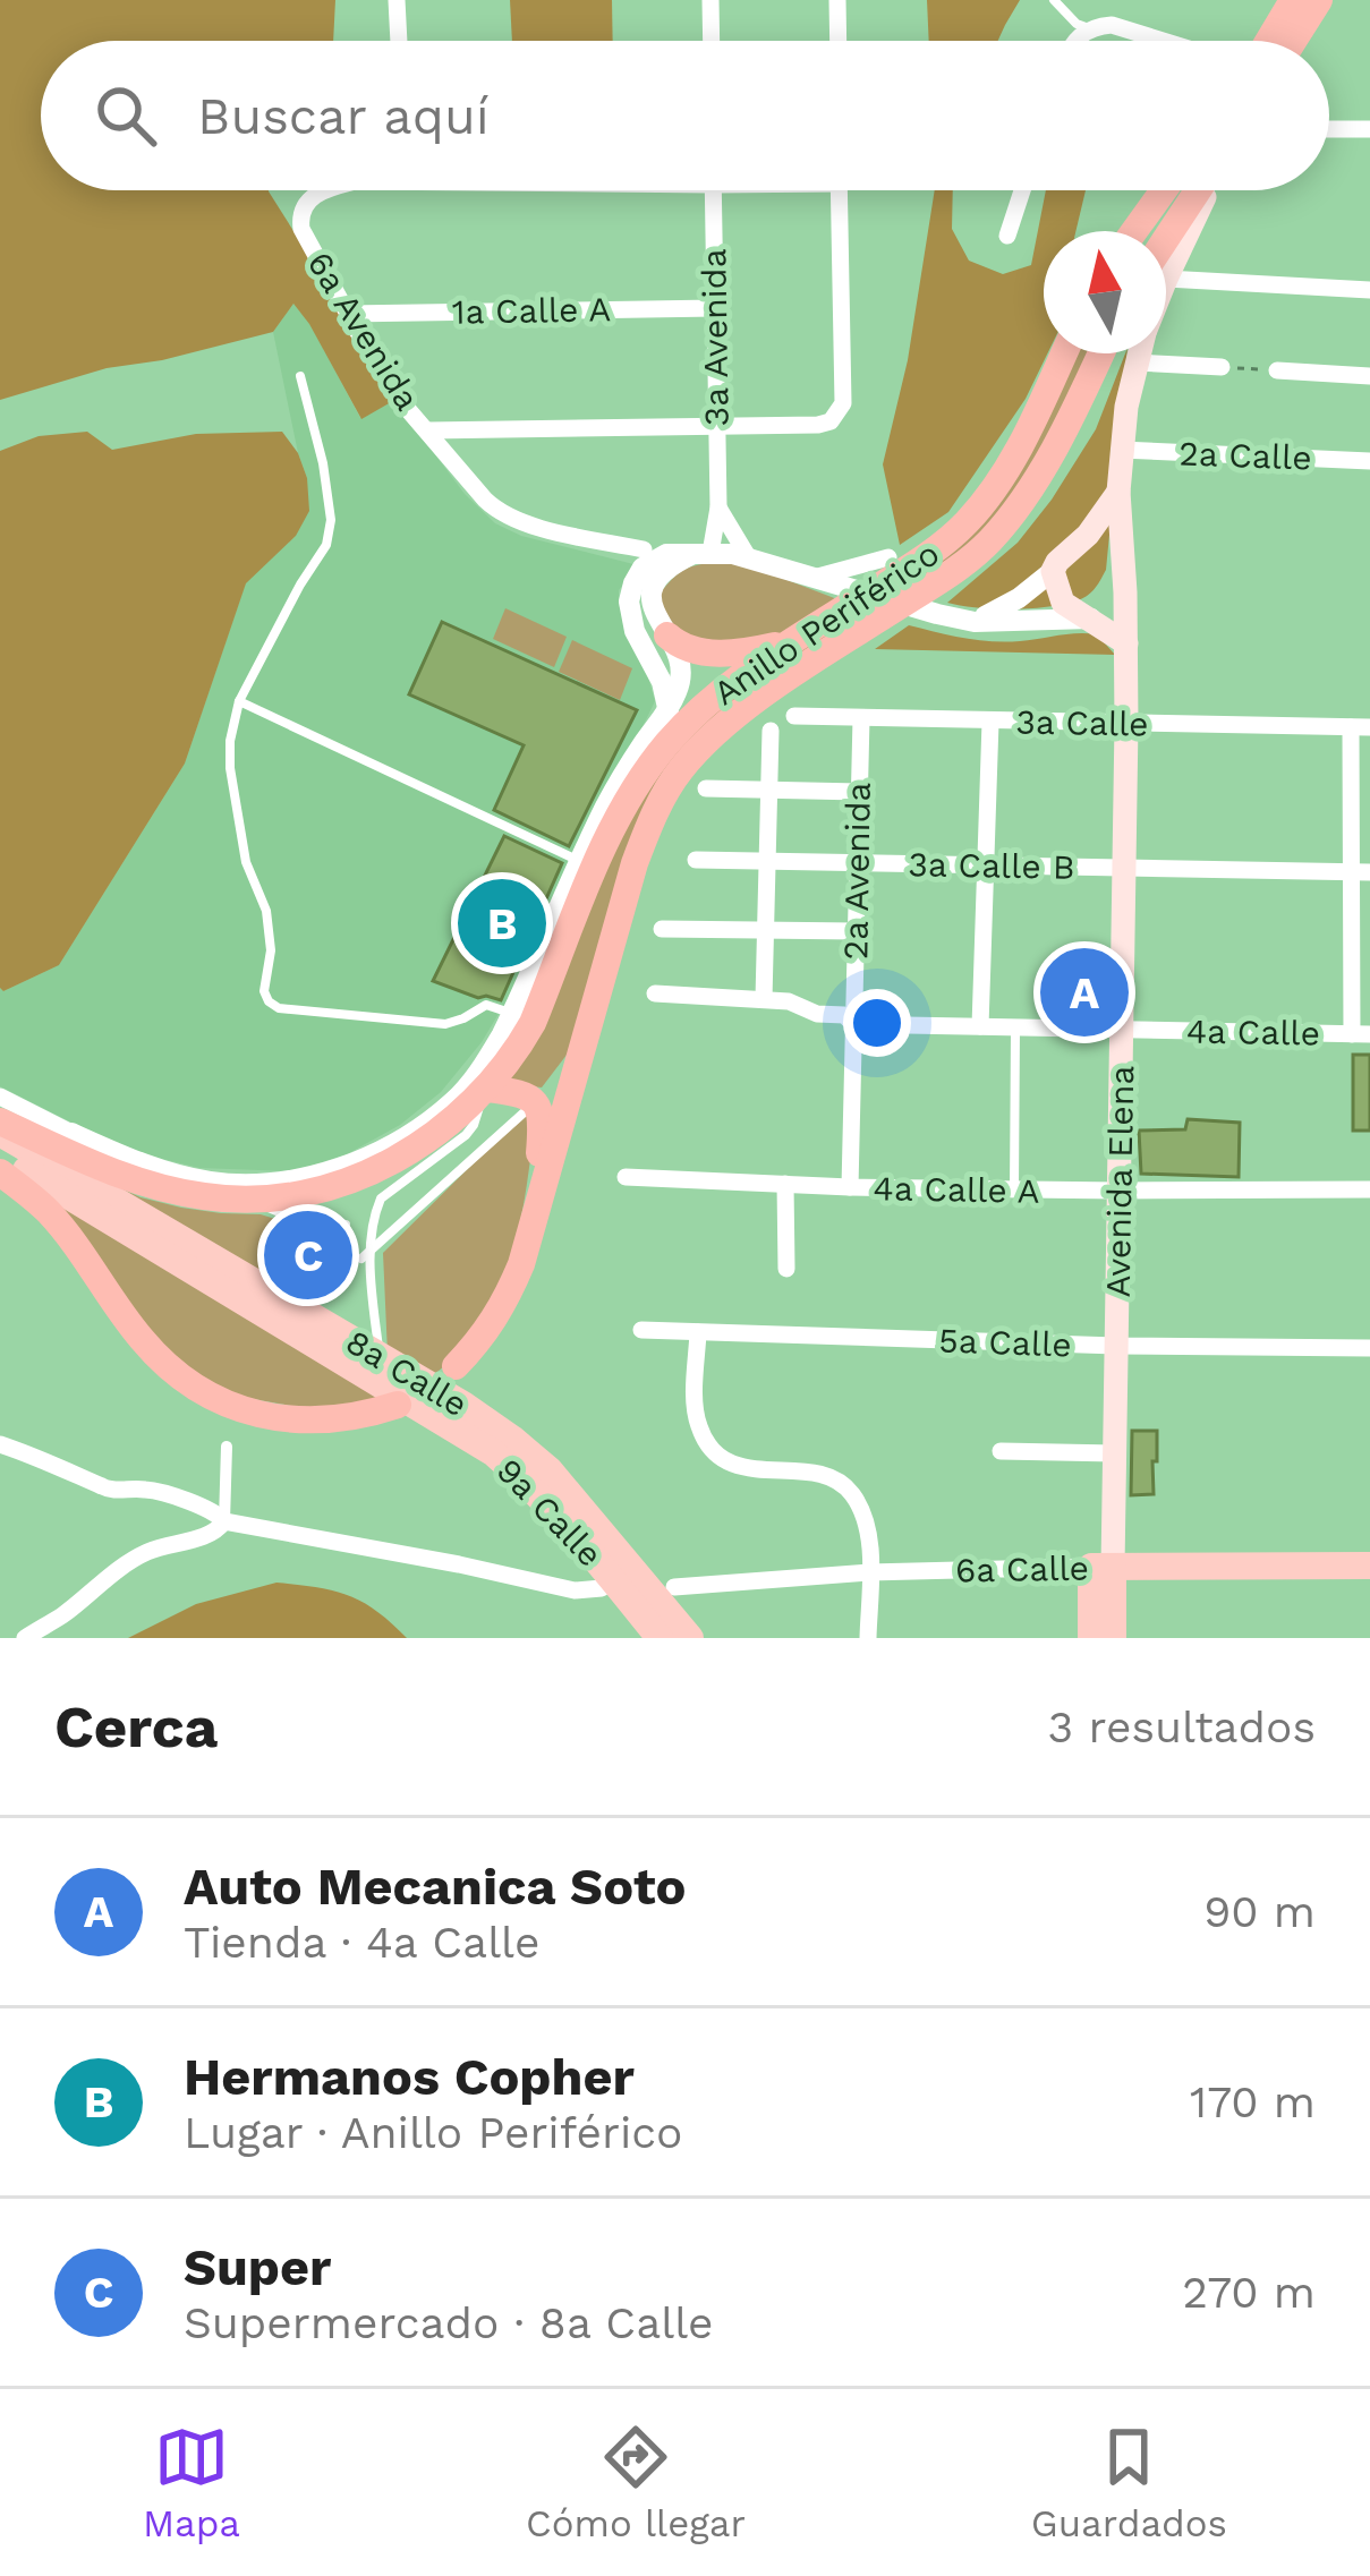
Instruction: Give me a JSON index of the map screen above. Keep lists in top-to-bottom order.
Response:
{
  "streets": {
    "highway": ["Anillo Periférico"],
    "main road": [
      "Avenida Elena",
      "8a Calle",
      "9a Calle",
      "6a Calle"
    ],
    "street": [
      "1a Calle A",
      "6a Avenida",
      "3a Avenida",
      "2a Calle",
      "3a Calle",
      "3a Calle B",
      "2a Avenida",
      "4a Calle",
      "4a Calle A",
      "5a Calle"
    ]
  },
  "crossings": [
    ["1a Calle A", "6a Avenida"],
    ["1a Calle A", "3a Avenida"],
    ["2a Calle", "Avenida Elena"],
    ["3a Calle", "2a Avenida"],
    ["3a Calle", "Avenida Elena"],
    ["3a Calle B", "2a Avenida"],
    ["3a Calle B", "Avenida Elena"],
    ["2a Avenida", "4a Calle"],
    ["2a Avenida", "4a Calle A"],
    ["4a Calle", "Avenida Elena"],
    ["Avenida Elena", "4a Calle A"],
    ["Avenida Elena", "5a Calle"],
    ["Avenida Elena", "6a Calle"]
  ],
  "north": "top",
  "page": {
    "search": "Buscar aquí",
    "pins": ["B", "A", "C"],
    "heading": ["Cerca", "3 resultados"],
    "list": [
      {
        "mark": "A",
        "name": "Auto Mecanica Soto",
        "note": "Tienda · 4a Calle",
        "value": "90 m"
      },
      {
        "mark": "B",
        "name": "Hermanos Copher",
        "note": "Lugar · Anillo Periférico",
        "value": "170 m"
      },
      {
        "mark": "C",
        "name": "Super",
        "note": "Supermercado · 8a Calle",
        "value": "270 m"
      }
    ],
    "nav": ["Mapa", "Cómo llegar", "Guardados"]
  }
}
